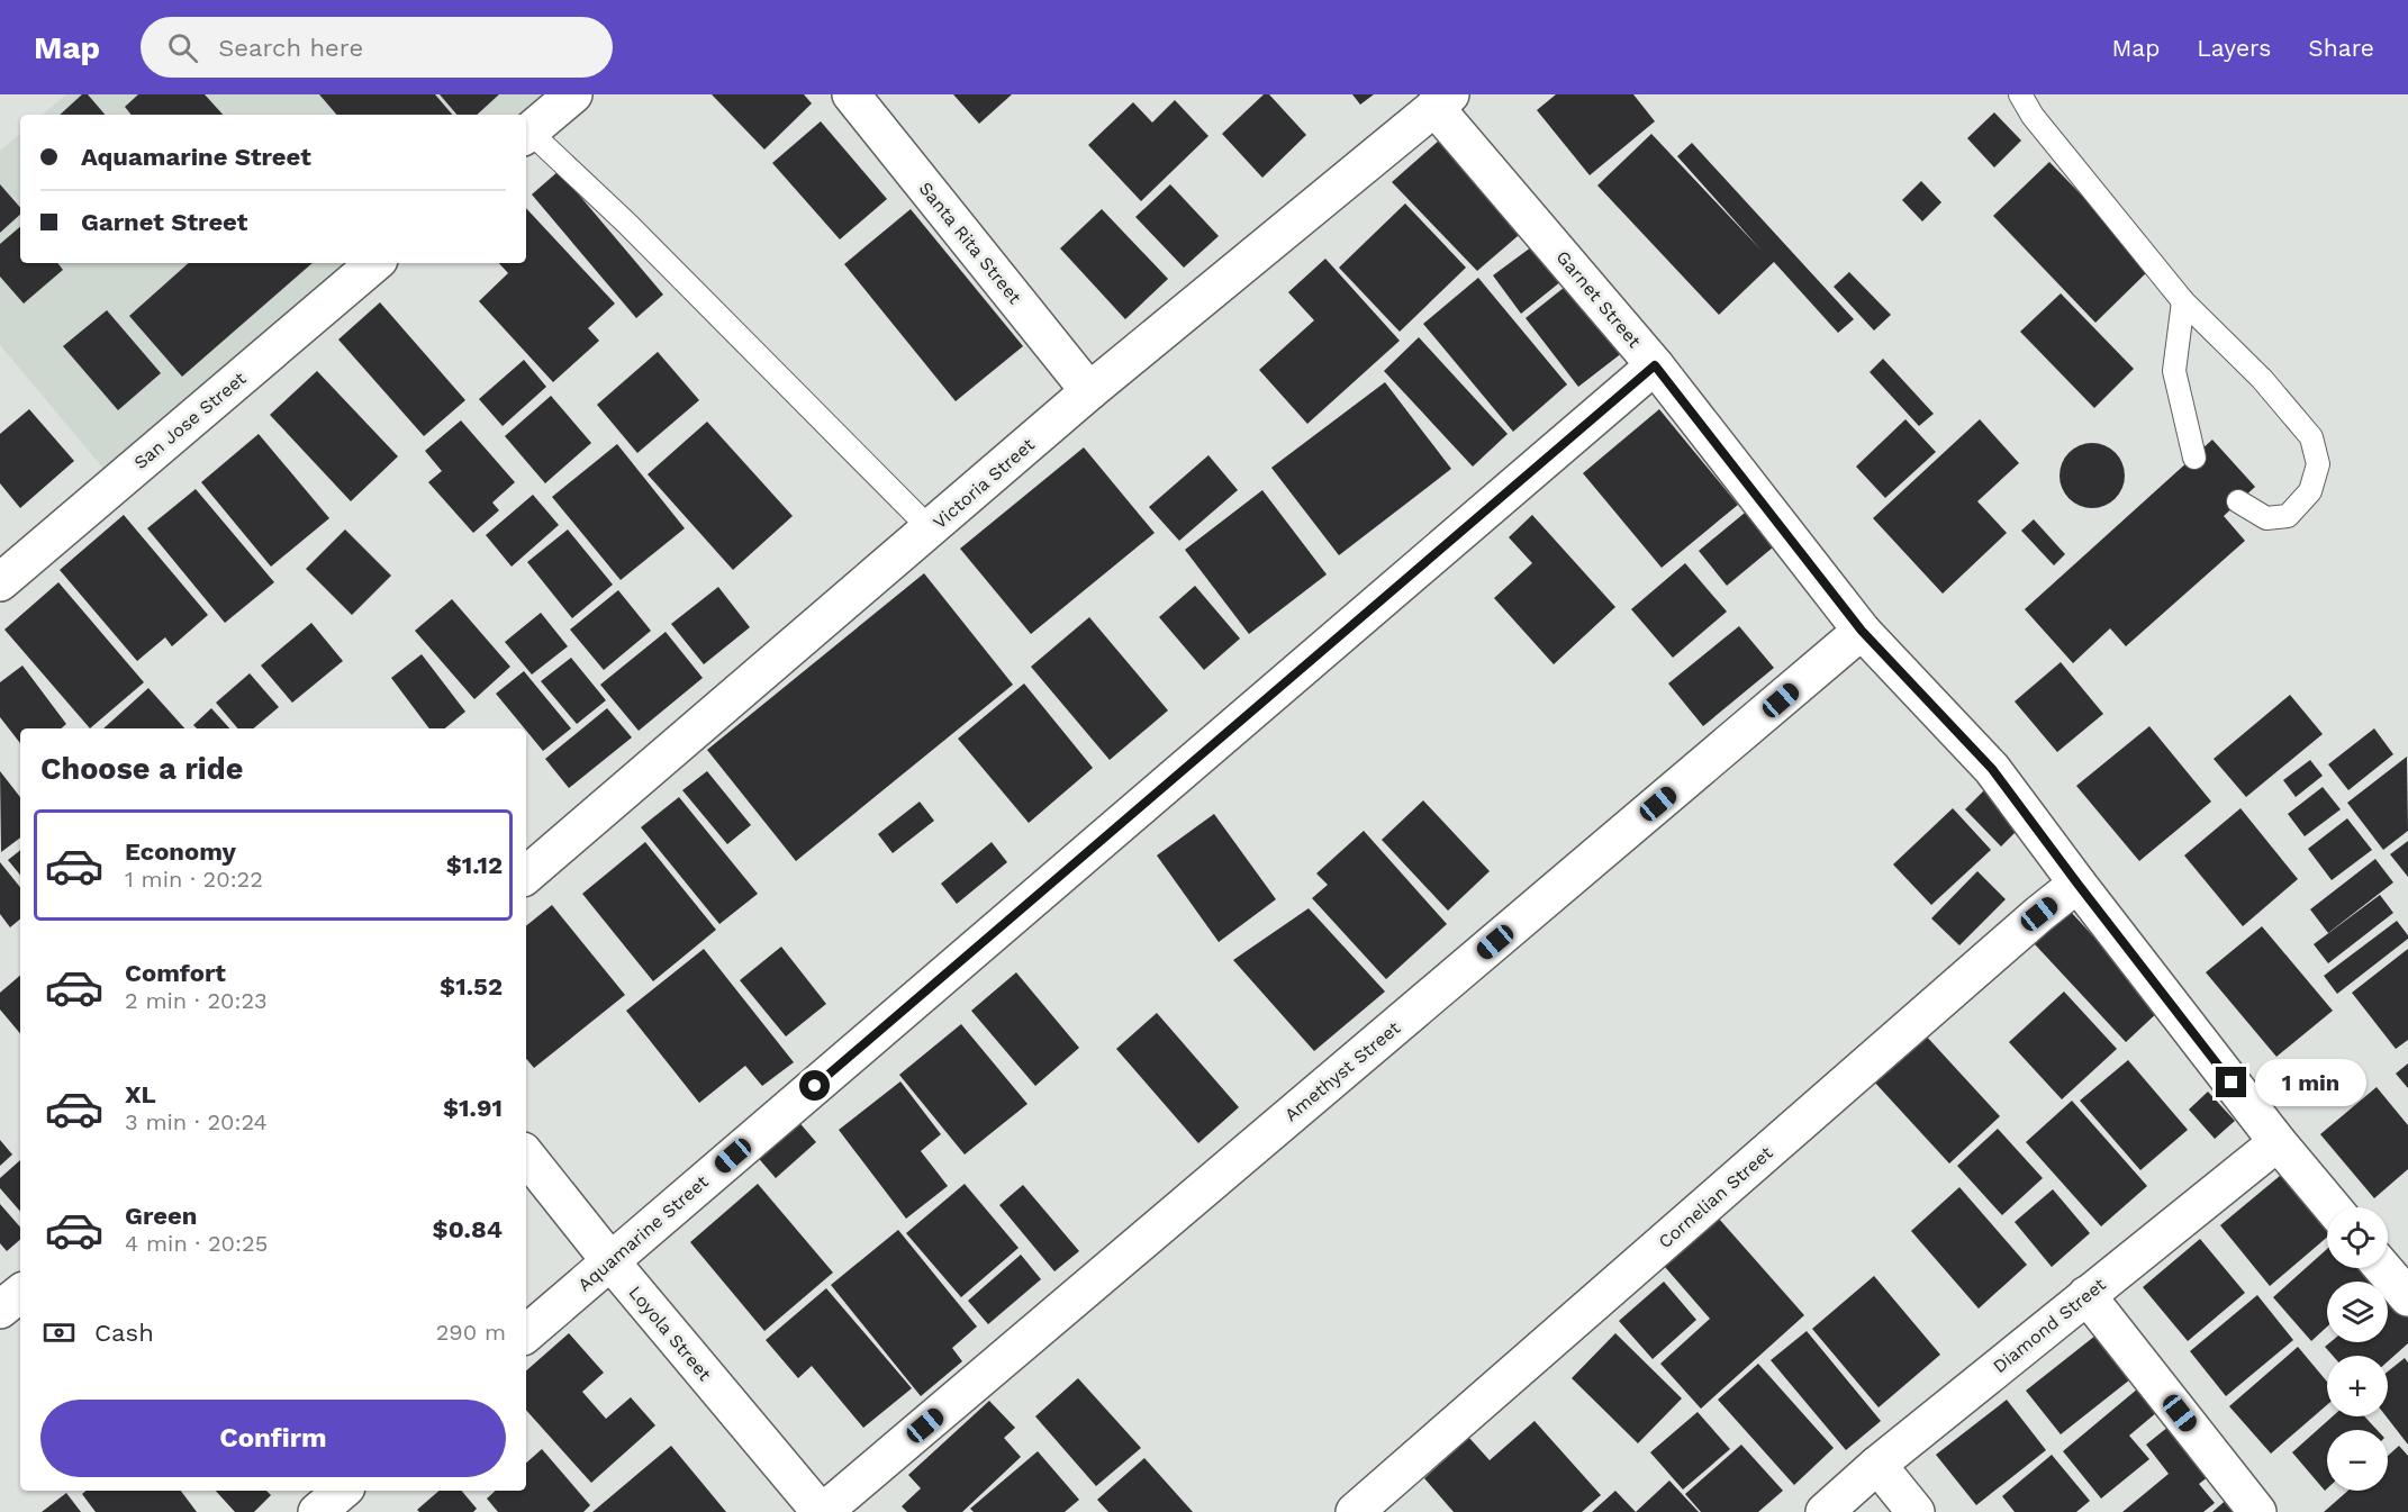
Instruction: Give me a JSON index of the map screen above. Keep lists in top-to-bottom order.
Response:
{
  "streets": {
    "street": [
      "Santa Rita Street",
      "Garnet Street",
      "San Jose Street",
      "Victoria Street",
      "Amethyst Street",
      "Cornelian Street",
      "Aquamarine Street",
      "Diamond Street",
      "Loyola Street"
    ]
  },
  "crossings": [
    ["Santa Rita Street", "Victoria Street"],
    ["Garnet Street", "Victoria Street"],
    ["Garnet Street", "Amethyst Street"],
    ["Garnet Street", "Cornelian Street"],
    ["Garnet Street", "Aquamarine Street"],
    ["Garnet Street", "Diamond Street"],
    ["Amethyst Street", "Loyola Street"],
    ["Aquamarine Street", "Loyola Street"]
  ],
  "page": {
    "header": "Map",
    "search": "Search here",
    "nav": ["Map", "Layers", "Share"],
    "banner": ["Aquamarine Street", "Garnet Street"],
    "heading": "Choose a ride",
    "list": [
      {
        "name": "Economy",
        "note": "1 min · 20:22",
        "value": "$1.12"
      },
      {
        "name": "Comfort",
        "note": "2 min · 20:23",
        "value": "$1.52"
      },
      {
        "name": "XL",
        "note": "3 min · 20:24",
        "value": "$1.91"
      },
      {
        "name": "Green",
        "note": "4 min · 20:25",
        "value": "$0.84"
      }
    ],
    "bubble": "1 min",
    "map_buttons": ["+", "−"],
    "pay": ["Cash", "290 m"],
    "buttons": "Confirm"
  }
}
